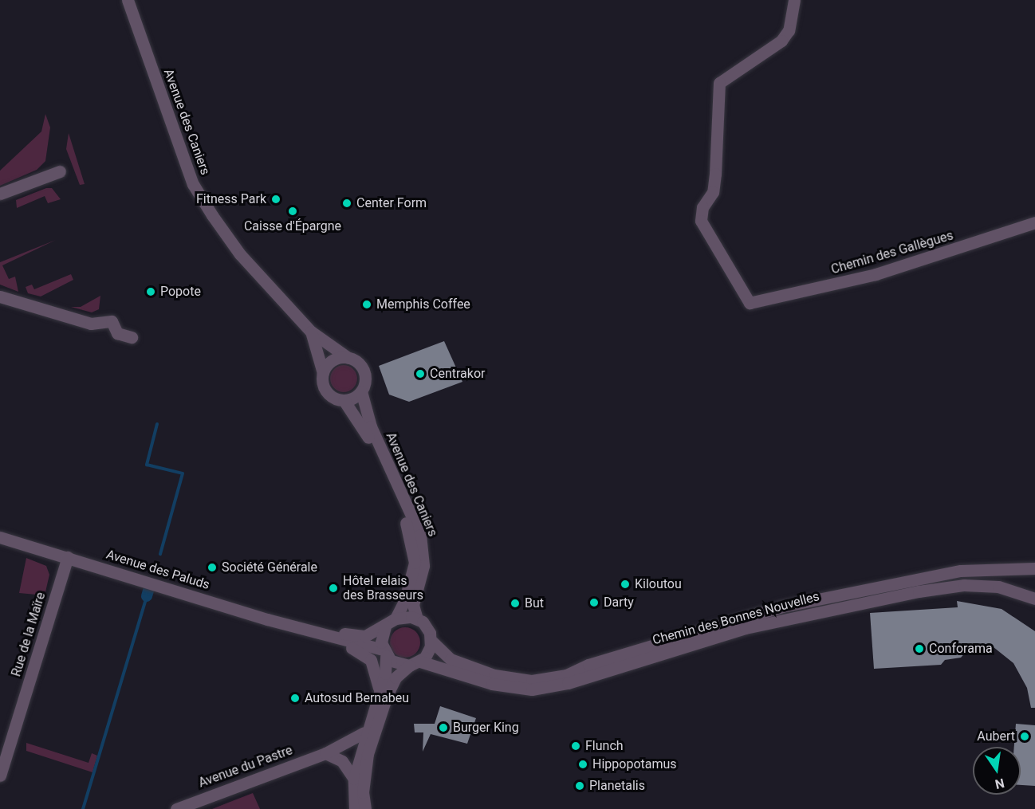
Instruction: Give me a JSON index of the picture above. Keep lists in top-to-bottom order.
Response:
{
  "streets": {
    "street": [
      "Avenue des Caniers",
      "Chemin des Gallègues",
      "Avenue des Paluds",
      "Chemin des Bonnes Nouvelles",
      "Rue de la Maïre",
      "Avenue du Pastre"
    ]
  },
  "crossings": [
    ["Avenue des Caniers", "Avenue des Paluds"],
    ["Avenue des Caniers", "Chemin des Bonnes Nouvelles"],
    ["Avenue des Paluds", "Chemin des Bonnes Nouvelles"],
    ["Avenue des Paluds", "Rue de la Maïre"]
  ],
  "places": [
    "Fitness Park",
    "Center Form",
    "Caisse d'Épargne",
    "Popote",
    "Memphis Coffee",
    "Centrakor",
    "Société Générale",
    "Kiloutou",
    "Hôtel relais des Brasseurs",
    "Darty",
    "But",
    "Conforama",
    "Autosud Bernabeu",
    "Burger King",
    "Aubert",
    "Flunch",
    "Hippopotamus",
    "Planetalis"
  ],
  "north": "bottom"
}
